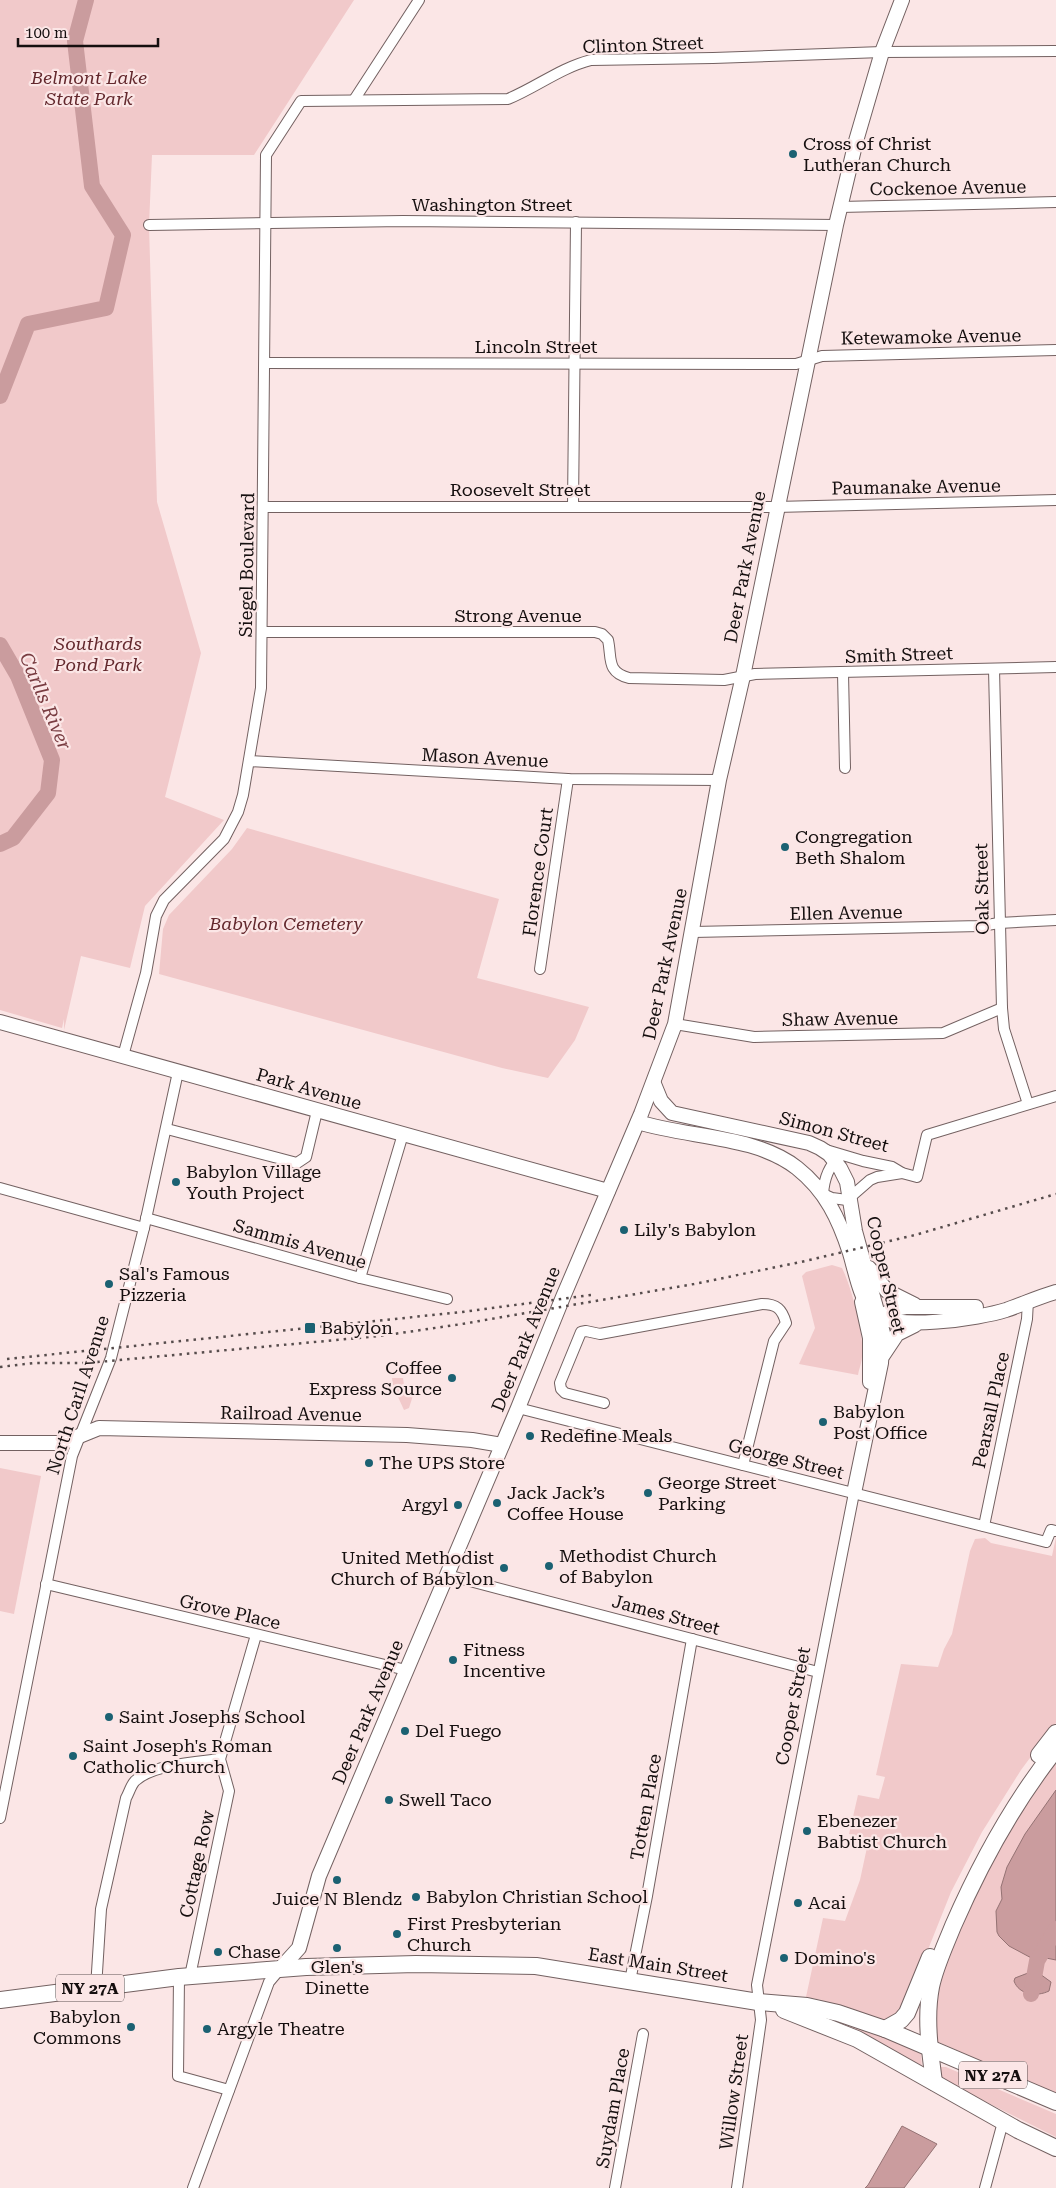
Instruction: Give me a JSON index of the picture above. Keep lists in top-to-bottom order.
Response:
{
  "streets": {
    "main road": [
      "Deer Park Avenue",
      "Park Avenue",
      "Simon Street",
      "Cooper Street",
      "Railroad Avenue",
      "East Main Street",
      "NY 27A"
    ],
    "street": [
      "Clinton Street",
      "Cockenoe Avenue",
      "Washington Street",
      "Ketewamoke Avenue",
      "Lincoln Street",
      "Paumanake Avenue",
      "Roosevelt Street",
      "Siegel Boulevard",
      "Strong Avenue",
      "Smith Street",
      "Mason Avenue",
      "Florence Court",
      "Oak Street",
      "Ellen Avenue",
      "Shaw Avenue",
      "Sammis Avenue",
      "North Carll Avenue",
      "Pearsall Place",
      "George Street",
      "Grove Place",
      "James Street",
      "Totten Place",
      "Cottage Row",
      "Willow Street",
      "Suydam Place"
    ]
  },
  "crossings": [
    ["Clinton Street", "Siegel Boulevard"],
    ["Clinton Street", "Deer Park Avenue"],
    ["Cockenoe Avenue", "Deer Park Avenue"],
    ["Washington Street", "Siegel Boulevard"],
    ["Washington Street", "Deer Park Avenue"],
    ["Ketewamoke Avenue", "Lincoln Street"],
    ["Ketewamoke Avenue", "Deer Park Avenue"],
    ["Lincoln Street", "Siegel Boulevard"],
    ["Lincoln Street", "Deer Park Avenue"],
    ["Paumanake Avenue", "Roosevelt Street"],
    ["Paumanake Avenue", "Deer Park Avenue"],
    ["Roosevelt Street", "Siegel Boulevard"],
    ["Roosevelt Street", "Deer Park Avenue"],
    ["Siegel Boulevard", "Strong Avenue"],
    ["Siegel Boulevard", "Mason Avenue"],
    ["Siegel Boulevard", "Park Avenue"],
    ["Deer Park Avenue", "Strong Avenue"],
    ["Deer Park Avenue", "Smith Street"],
    ["Deer Park Avenue", "Mason Avenue"],
    ["Deer Park Avenue", "Ellen Avenue"],
    ["Deer Park Avenue", "Shaw Avenue"],
    ["Deer Park Avenue", "Park Avenue"],
    ["Deer Park Avenue", "Simon Street"],
    ["Deer Park Avenue", "Railroad Avenue"],
    ["Deer Park Avenue", "George Street"],
    ["Deer Park Avenue", "Grove Place"],
    ["Deer Park Avenue", "James Street"],
    ["Deer Park Avenue", "East Main Street"],
    ["Deer Park Avenue", "NY 27A"],
    ["Strong Avenue", "Smith Street"],
    ["Smith Street", "Oak Street"],
    ["Mason Avenue", "Florence Court"],
    ["Oak Street", "Ellen Avenue"],
    ["Oak Street", "Shaw Avenue"],
    ["Oak Street", "Simon Street"],
    ["Park Avenue", "North Carll Avenue"],
    ["Simon Street", "Cooper Street"],
    ["Sammis Avenue", "North Carll Avenue"],
    ["Cooper Street", "George Street"],
    ["Cooper Street", "James Street"],
    ["Cooper Street", "East Main Street"],
    ["Cooper Street", "Willow Street"],
    ["North Carll Avenue", "Railroad Avenue"],
    ["North Carll Avenue", "Grove Place"],
    ["Pearsall Place", "George Street"],
    ["James Street", "Totten Place"],
    ["Totten Place", "East Main Street"],
    ["Cottage Row", "NY 27A"],
    ["East Main Street", "NY 27A"],
    ["East Main Street", "Willow Street"]
  ],
  "water": ["Carlls River"],
  "parks": ["Belmont Lake State Park", "Southards Pond Park", "Babylon Cemetery"],
  "places": {
    "other": [
      "Cross of Christ Lutheran Church",
      "Congregation Beth Shalom",
      "Babylon Village Youth Project",
      "Lily's Babylon",
      "Sal's Famous Pizzeria",
      "Coffee Express Source",
      "Babylon Post Office",
      "Redefine Meals",
      "The UPS Store",
      "George Street Parking",
      "Jack Jack’s Coffee House",
      "Argyl",
      "Methodist Church of Babylon",
      "United Methodist Church of Babylon",
      "Fitness Incentive",
      "Saint Josephs School",
      "Del Fuego",
      "Saint Joseph's Roman Catholic Church",
      "Swell Taco",
      "Ebenezer Babtist Church",
      "Juice N Blendz",
      "Babylon Christian School",
      "Acai",
      "First Presbyterian Church",
      "Glen's Dinette",
      "Chase",
      "Domino's",
      "Babylon Commons",
      "Argyle Theatre"
    ],
    "transit": ["Babylon"]
  },
  "scale_bar": "100 m"
}
